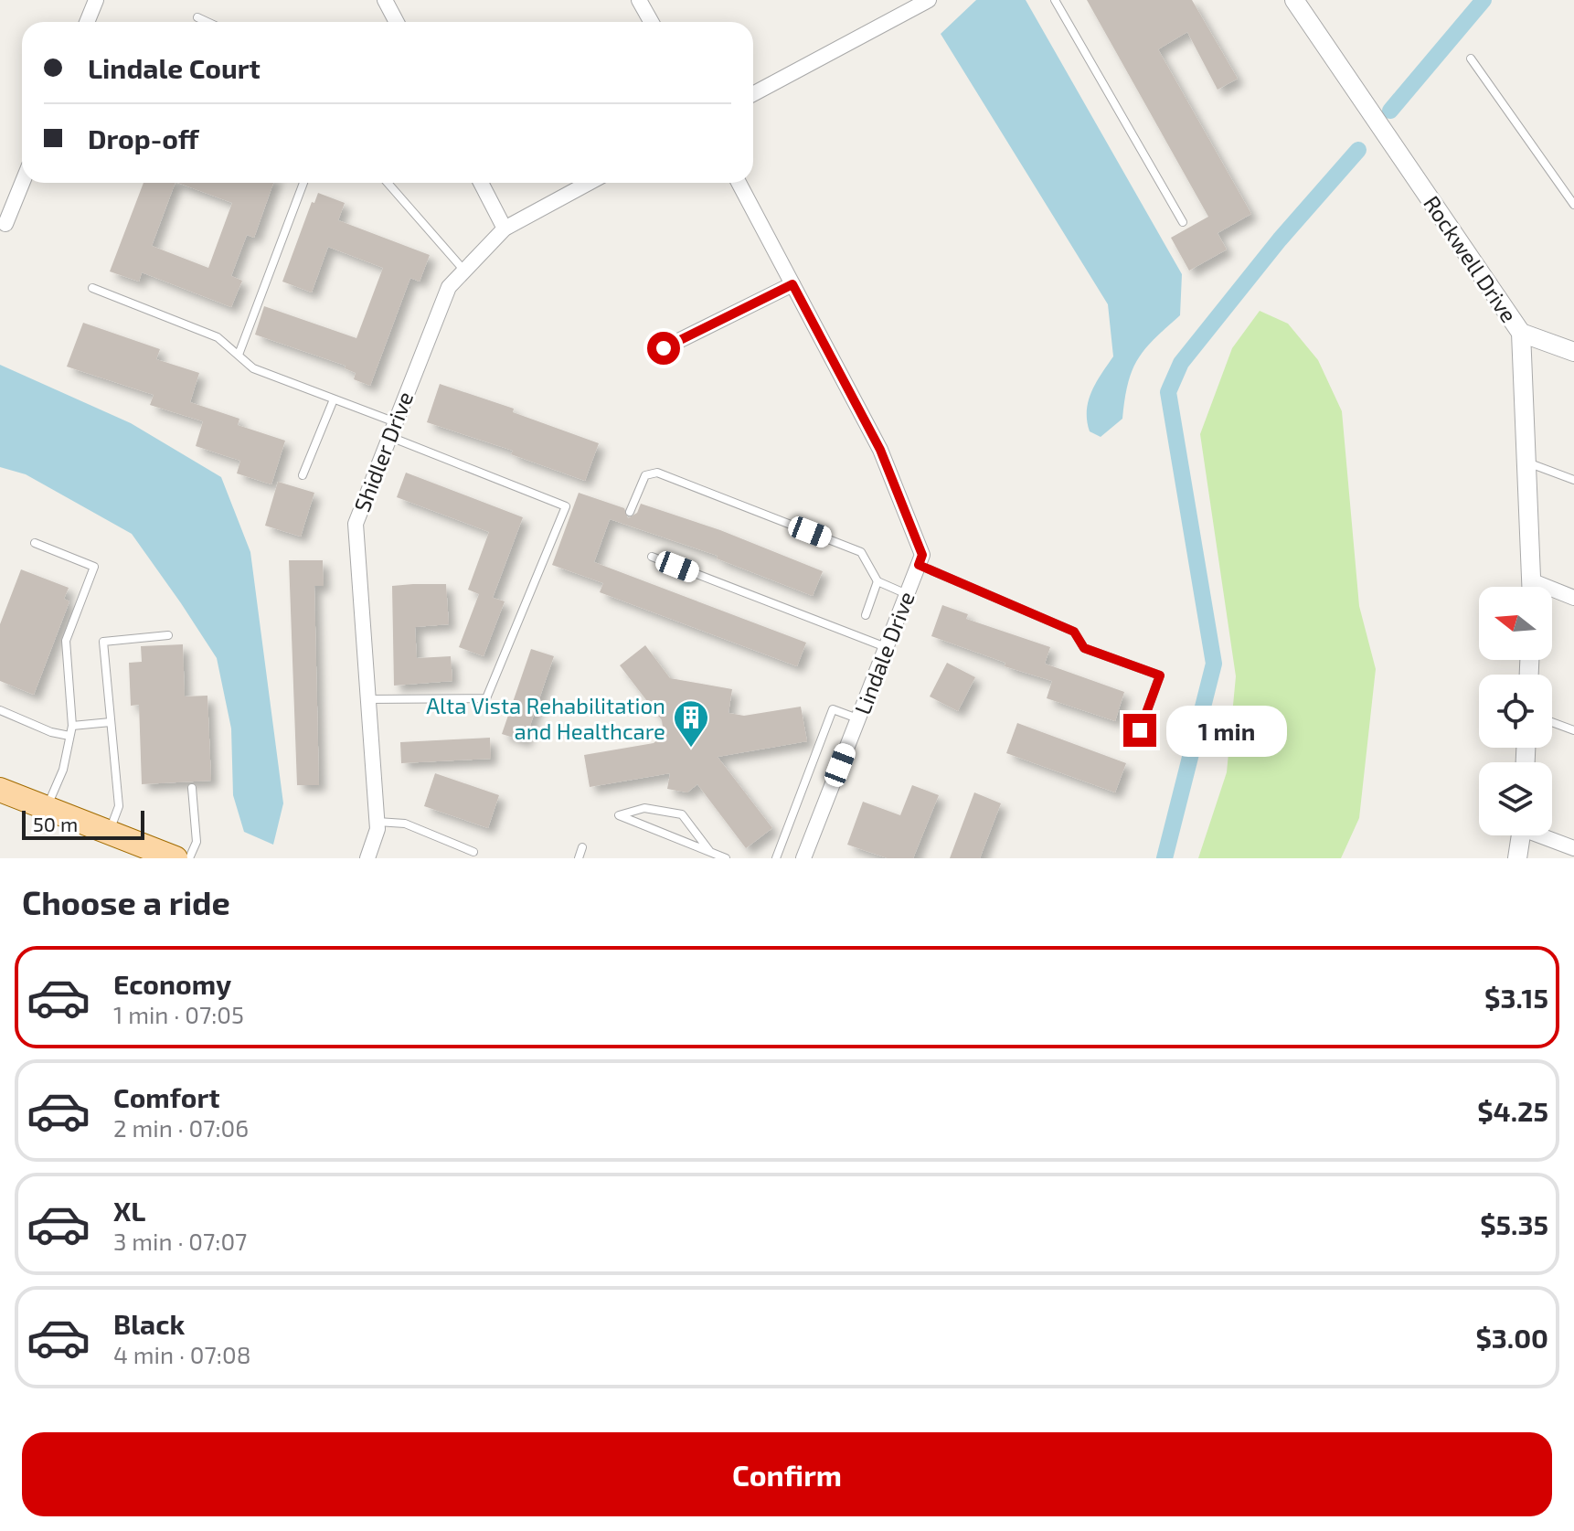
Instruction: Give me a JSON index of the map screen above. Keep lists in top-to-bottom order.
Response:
{
  "streets": {
    "street": ["Rockwell Drive", "Shidler Drive", "Lindale Drive"]
  },
  "places": {
    "building": ["Alta Vista Rehabilitation and Healthcare"]
  },
  "scale_bar": "50 m",
  "north": "left",
  "page": {
    "banner": ["Lindale Court", "Drop-off"],
    "bubble": "1 min",
    "scale": "50 m",
    "heading": "Choose a ride",
    "list": [
      {
        "name": "Economy",
        "note": "1 min · 07:05",
        "value": "$3.15"
      },
      {
        "name": "Comfort",
        "note": "2 min · 07:06",
        "value": "$4.25"
      },
      {
        "name": "XL",
        "note": "3 min · 07:07",
        "value": "$5.35"
      },
      {
        "name": "Black",
        "note": "4 min · 07:08",
        "value": "$3.00"
      }
    ],
    "buttons": "Confirm"
  }
}
